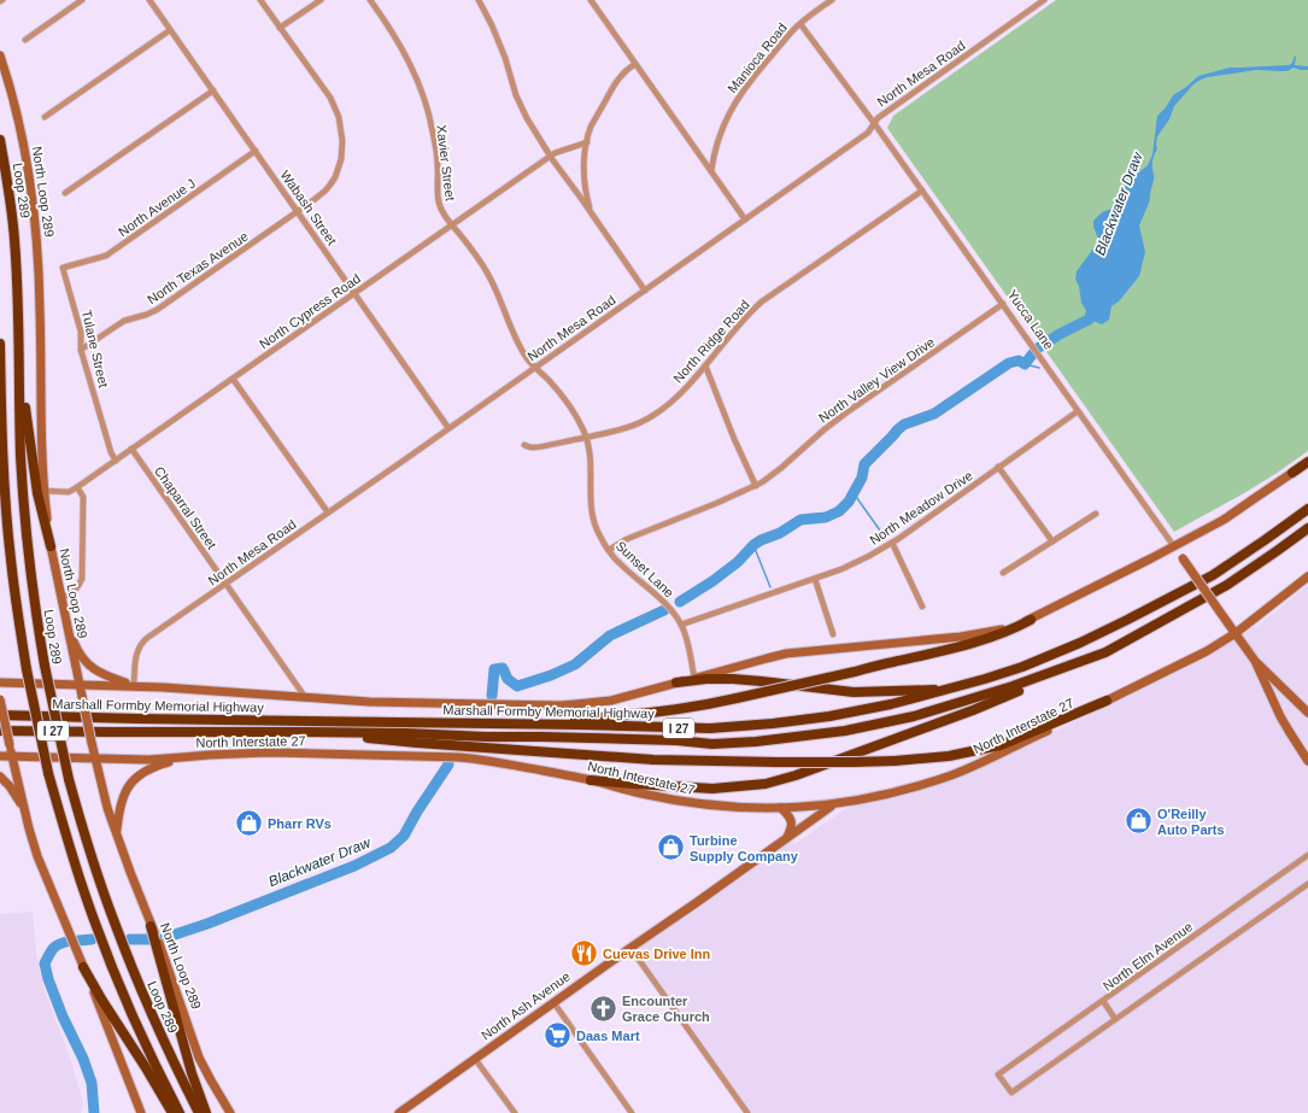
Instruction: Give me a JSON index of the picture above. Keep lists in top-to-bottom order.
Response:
{
  "streets": {
    "highway": ["Loop 289", "Marshall Formby Memorial Highway", "I 27"],
    "main road": [
      "North Loop 289",
      "Yucca Lane",
      "North Interstate 27",
      "North Ash Avenue"
    ],
    "street": [
      "Manioca Road",
      "North Mesa Road",
      "Xavier Street",
      "North Avenue J",
      "Wabash Street",
      "North Texas Avenue",
      "North Cypress Road",
      "North Ridge Road",
      "Tulane Street",
      "North Valley View Drive",
      "Chaparral Street",
      "North Meadow Drive",
      "Sunset Lane",
      "North Elm Avenue"
    ]
  },
  "crossings": [
    ["Manioca Road", "Yucca Lane"],
    ["North Mesa Road", "Wabash Street"],
    ["North Mesa Road", "Yucca Lane"],
    ["North Mesa Road", "Chaparral Street"],
    ["North Mesa Road", "Sunset Lane"],
    ["Xavier Street", "North Cypress Road"],
    ["Xavier Street", "Sunset Lane"],
    ["North Loop 289", "North Cypress Road"],
    ["North Loop 289", "North Interstate 27"],
    ["North Avenue J", "Wabash Street"],
    ["North Avenue J", "Tulane Street"],
    ["Wabash Street", "North Texas Avenue"],
    ["Wabash Street", "North Cypress Road"],
    ["North Texas Avenue", "Tulane Street"],
    ["North Cypress Road", "Tulane Street"],
    ["North Cypress Road", "Chaparral Street"],
    ["North Cypress Road", "Sunset Lane"],
    ["Yucca Lane", "North Ridge Road"],
    ["Yucca Lane", "North Valley View Drive"],
    ["Yucca Lane", "North Meadow Drive"],
    ["Yucca Lane", "North Interstate 27"],
    ["North Ridge Road", "Sunset Lane"],
    ["North Valley View Drive", "Sunset Lane"],
    ["North Meadow Drive", "Sunset Lane"],
    ["North Interstate 27", "North Ash Avenue"]
  ],
  "water": ["Blackwater Draw"],
  "places": {
    "shop": ["O'Reilly Auto Parts", "Pharr RVs", "Turbine Supply Company"],
    "restaurant": ["Cuevas Drive Inn"],
    "church": ["Encounter Grace Church"],
    "supermarket": ["Daas Mart"]
  }
}
